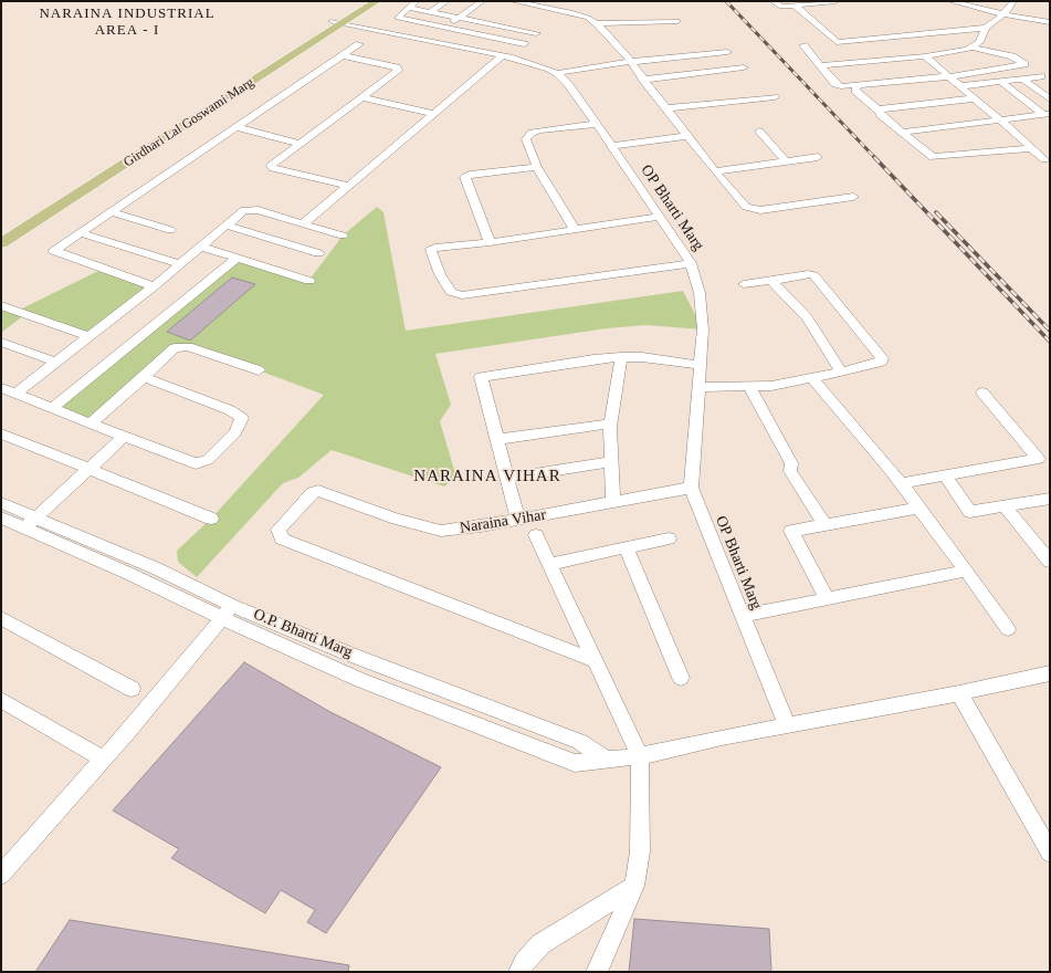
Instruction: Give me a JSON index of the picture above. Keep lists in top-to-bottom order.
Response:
{
  "streets": {
    "main road": ["Girdhari Lal Goswami Marg"],
    "street": ["OP Bharti Marg", "Naraina Vihar", "O.P. Bharti Marg"]
  },
  "crossings": [
    ["Girdhari Lal Goswami Marg", "OP Bharti Marg"],
    ["OP Bharti Marg", "Naraina Vihar"],
    ["OP Bharti Marg", "O.P. Bharti Marg"]
  ],
  "districts": ["NARAINA INDUSTRIAL AREA - I", "NARAINA VIHAR"]
}
